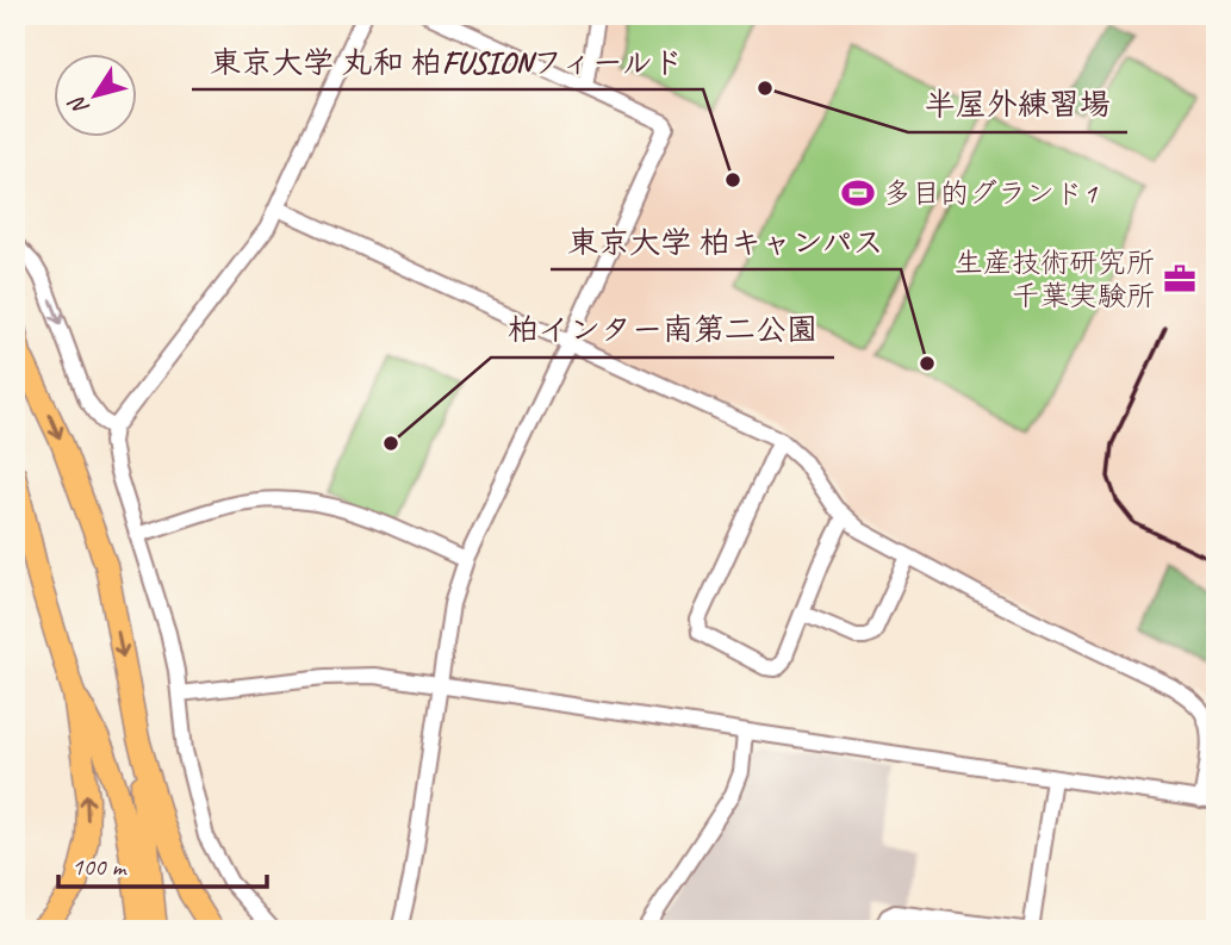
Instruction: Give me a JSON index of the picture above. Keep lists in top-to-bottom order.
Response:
{
  "places": {
    "other": [
      "半屋外練習場",
      "東京大学 丸和 柏FUSIONフィールド",
      "東京大学 柏キャンパス",
      "柏インター南第二公園"
    ],
    "sports": ["多目的グランド1"],
    "office": ["生産技術研究所 千葉実験所"]
  },
  "scale_bar": "100 m",
  "north": "bottom left"
}
